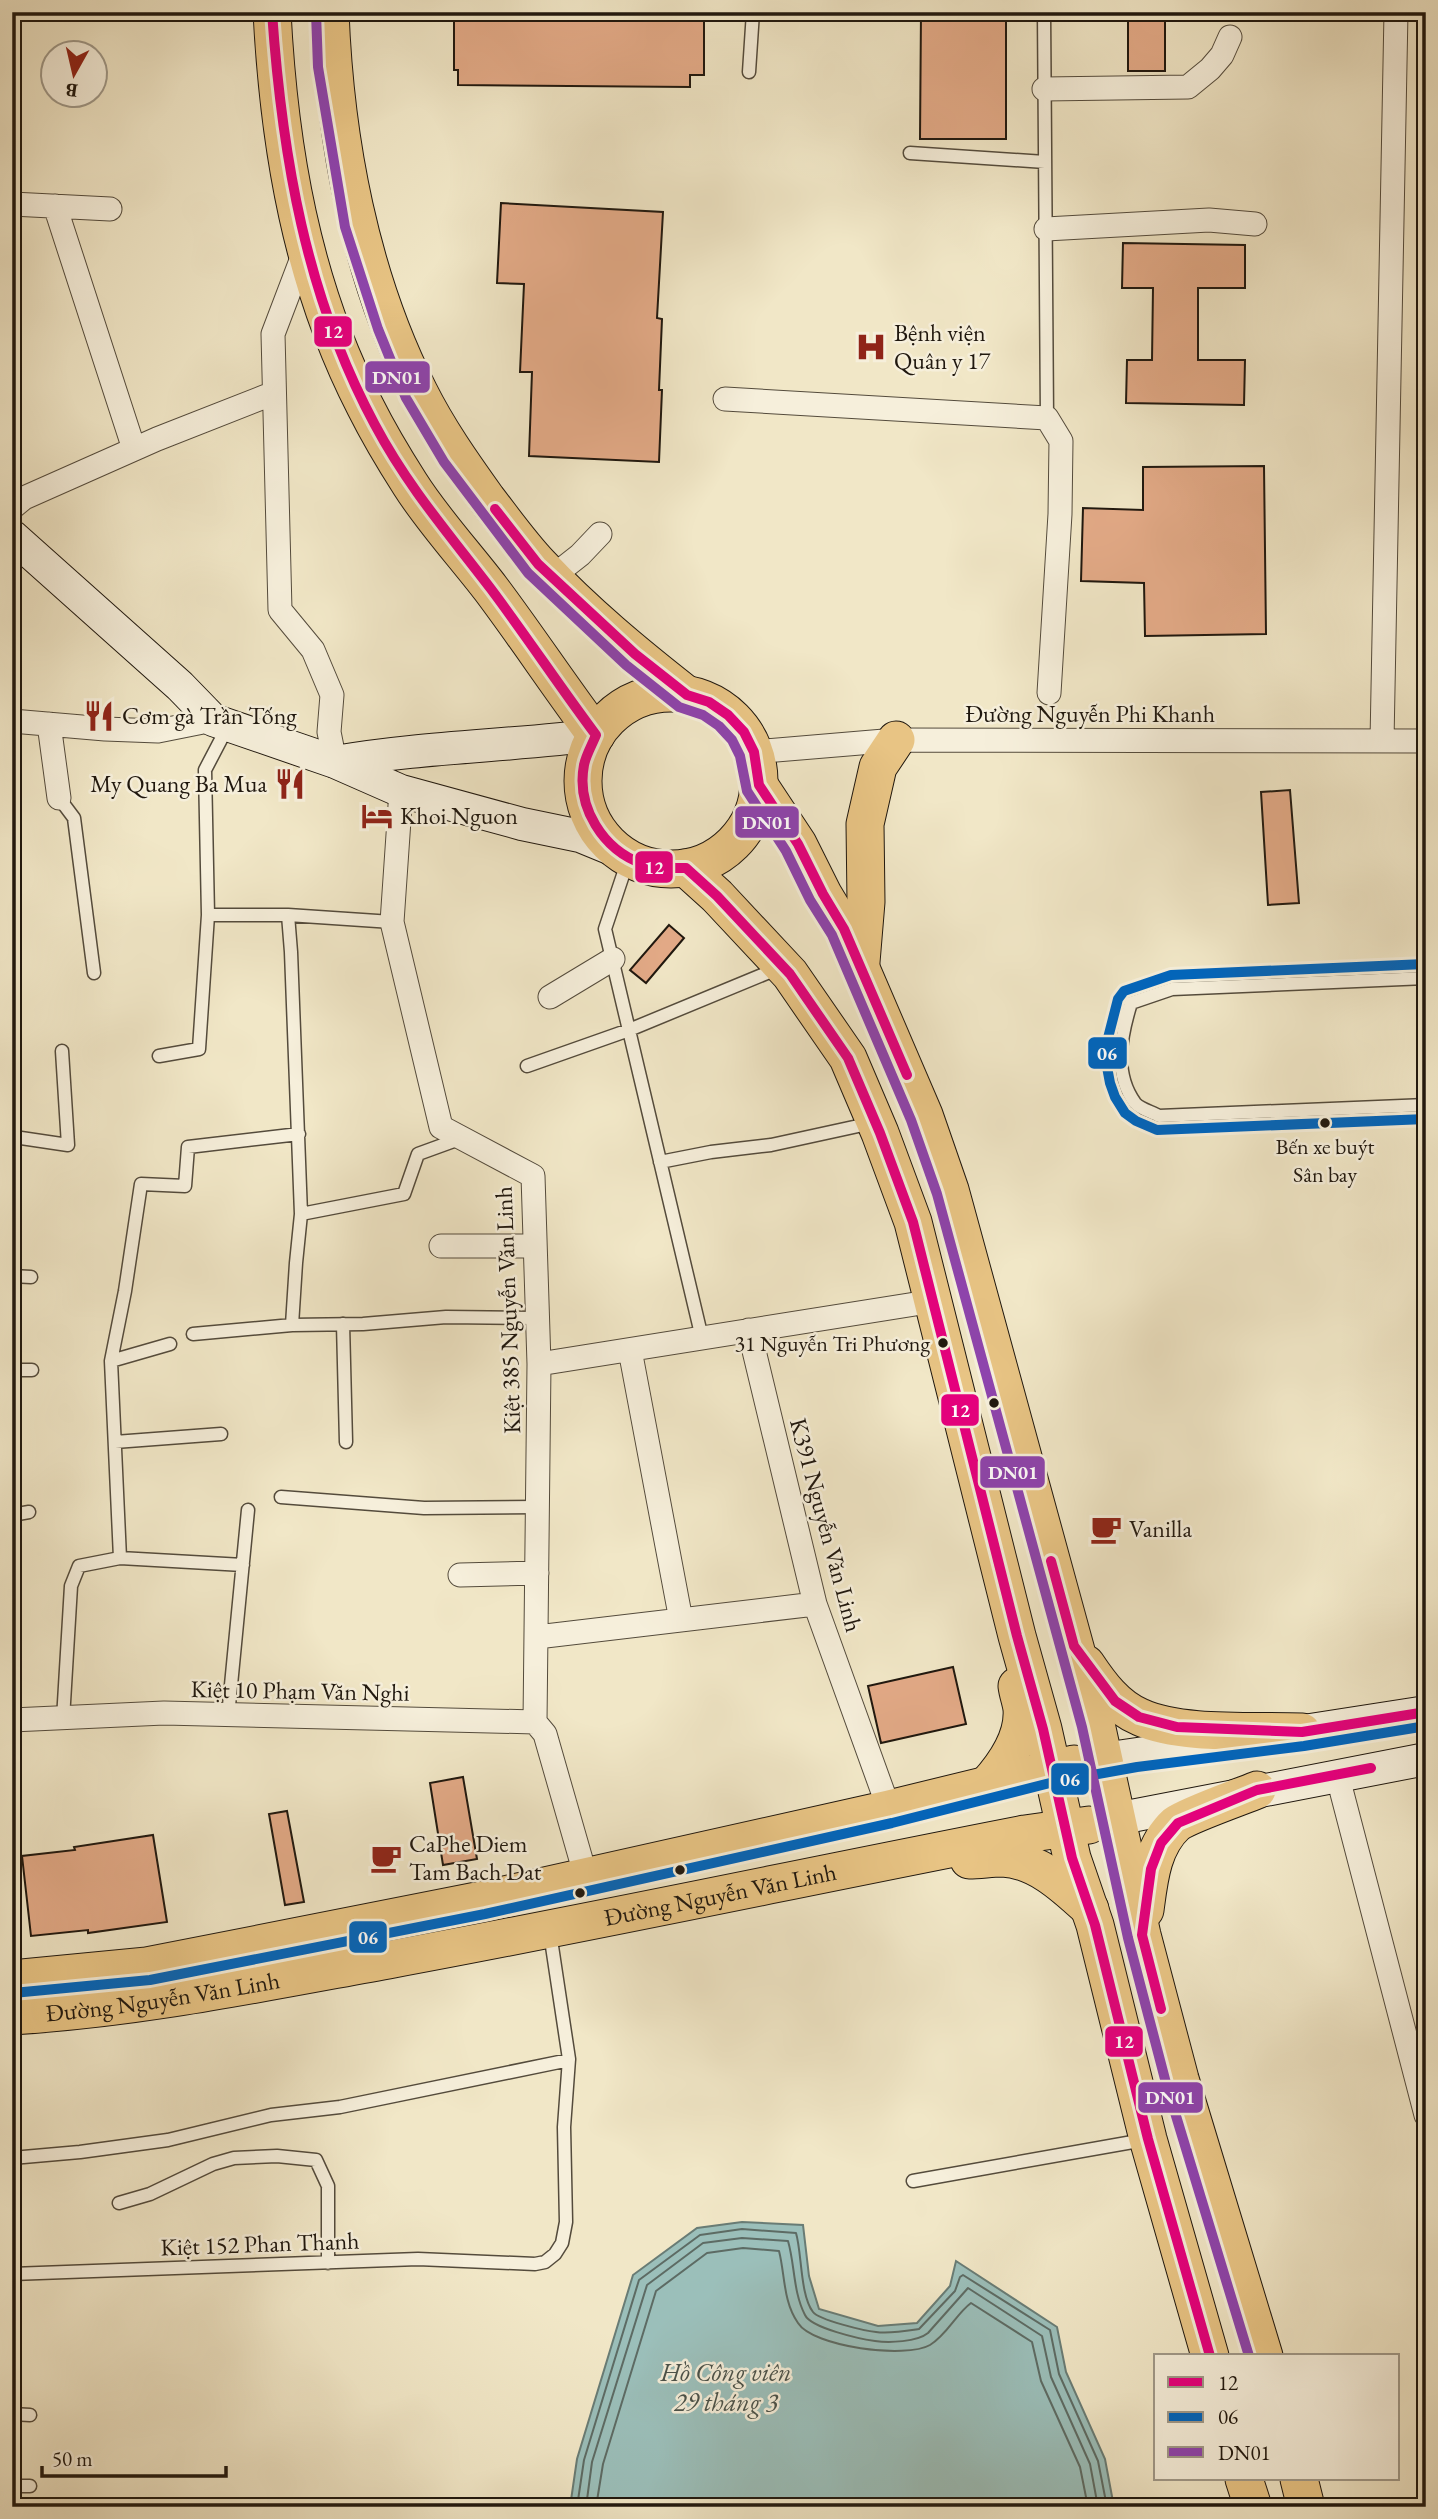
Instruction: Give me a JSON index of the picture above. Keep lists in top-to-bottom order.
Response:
{
  "streets": {
    "main road": ["Đường Nguyễn Văn Linh"],
    "street": [
      "Đường Nguyễn Phi Khanh",
      "Kiệt 385 Nguyễn Văn Linh",
      "K391 Nguyễn Văn Linh",
      "Kiệt 10 Phạm Văn Nghi"
    ],
    "lane": ["Kiệt 152 Phan Thanh"]
  },
  "crossings": [
    ["Kiệt 385 Nguyễn Văn Linh", "Kiệt 10 Phạm Văn Nghi"],
    ["Kiệt 385 Nguyễn Văn Linh", "Đường Nguyễn Văn Linh"],
    ["K391 Nguyễn Văn Linh", "Đường Nguyễn Văn Linh"],
    ["Đường Nguyễn Văn Linh", "Kiệt 152 Phan Thanh"]
  ],
  "water": ["Hồ Công viên 29 tháng 3"],
  "places": {
    "hospital": ["Bệnh viện Quân y 17"],
    "restaurant": ["Cơm gà Trần Tống", "My Quang Ba Mua"],
    "hotel": ["Khoi Nguon"],
    "other": ["Bến xe buýt Sân bay", "31 Nguyễn Tri Phương"],
    "cafe": ["Vanilla", "CaPhe Diem Tam Bach Dat"]
  },
  "lines": ["transit line 12", "transit line DN01", "transit line 06"],
  "legend": ["12", "06", "DN01"],
  "scale_bar": "50 m",
  "north": "bottom"
}
